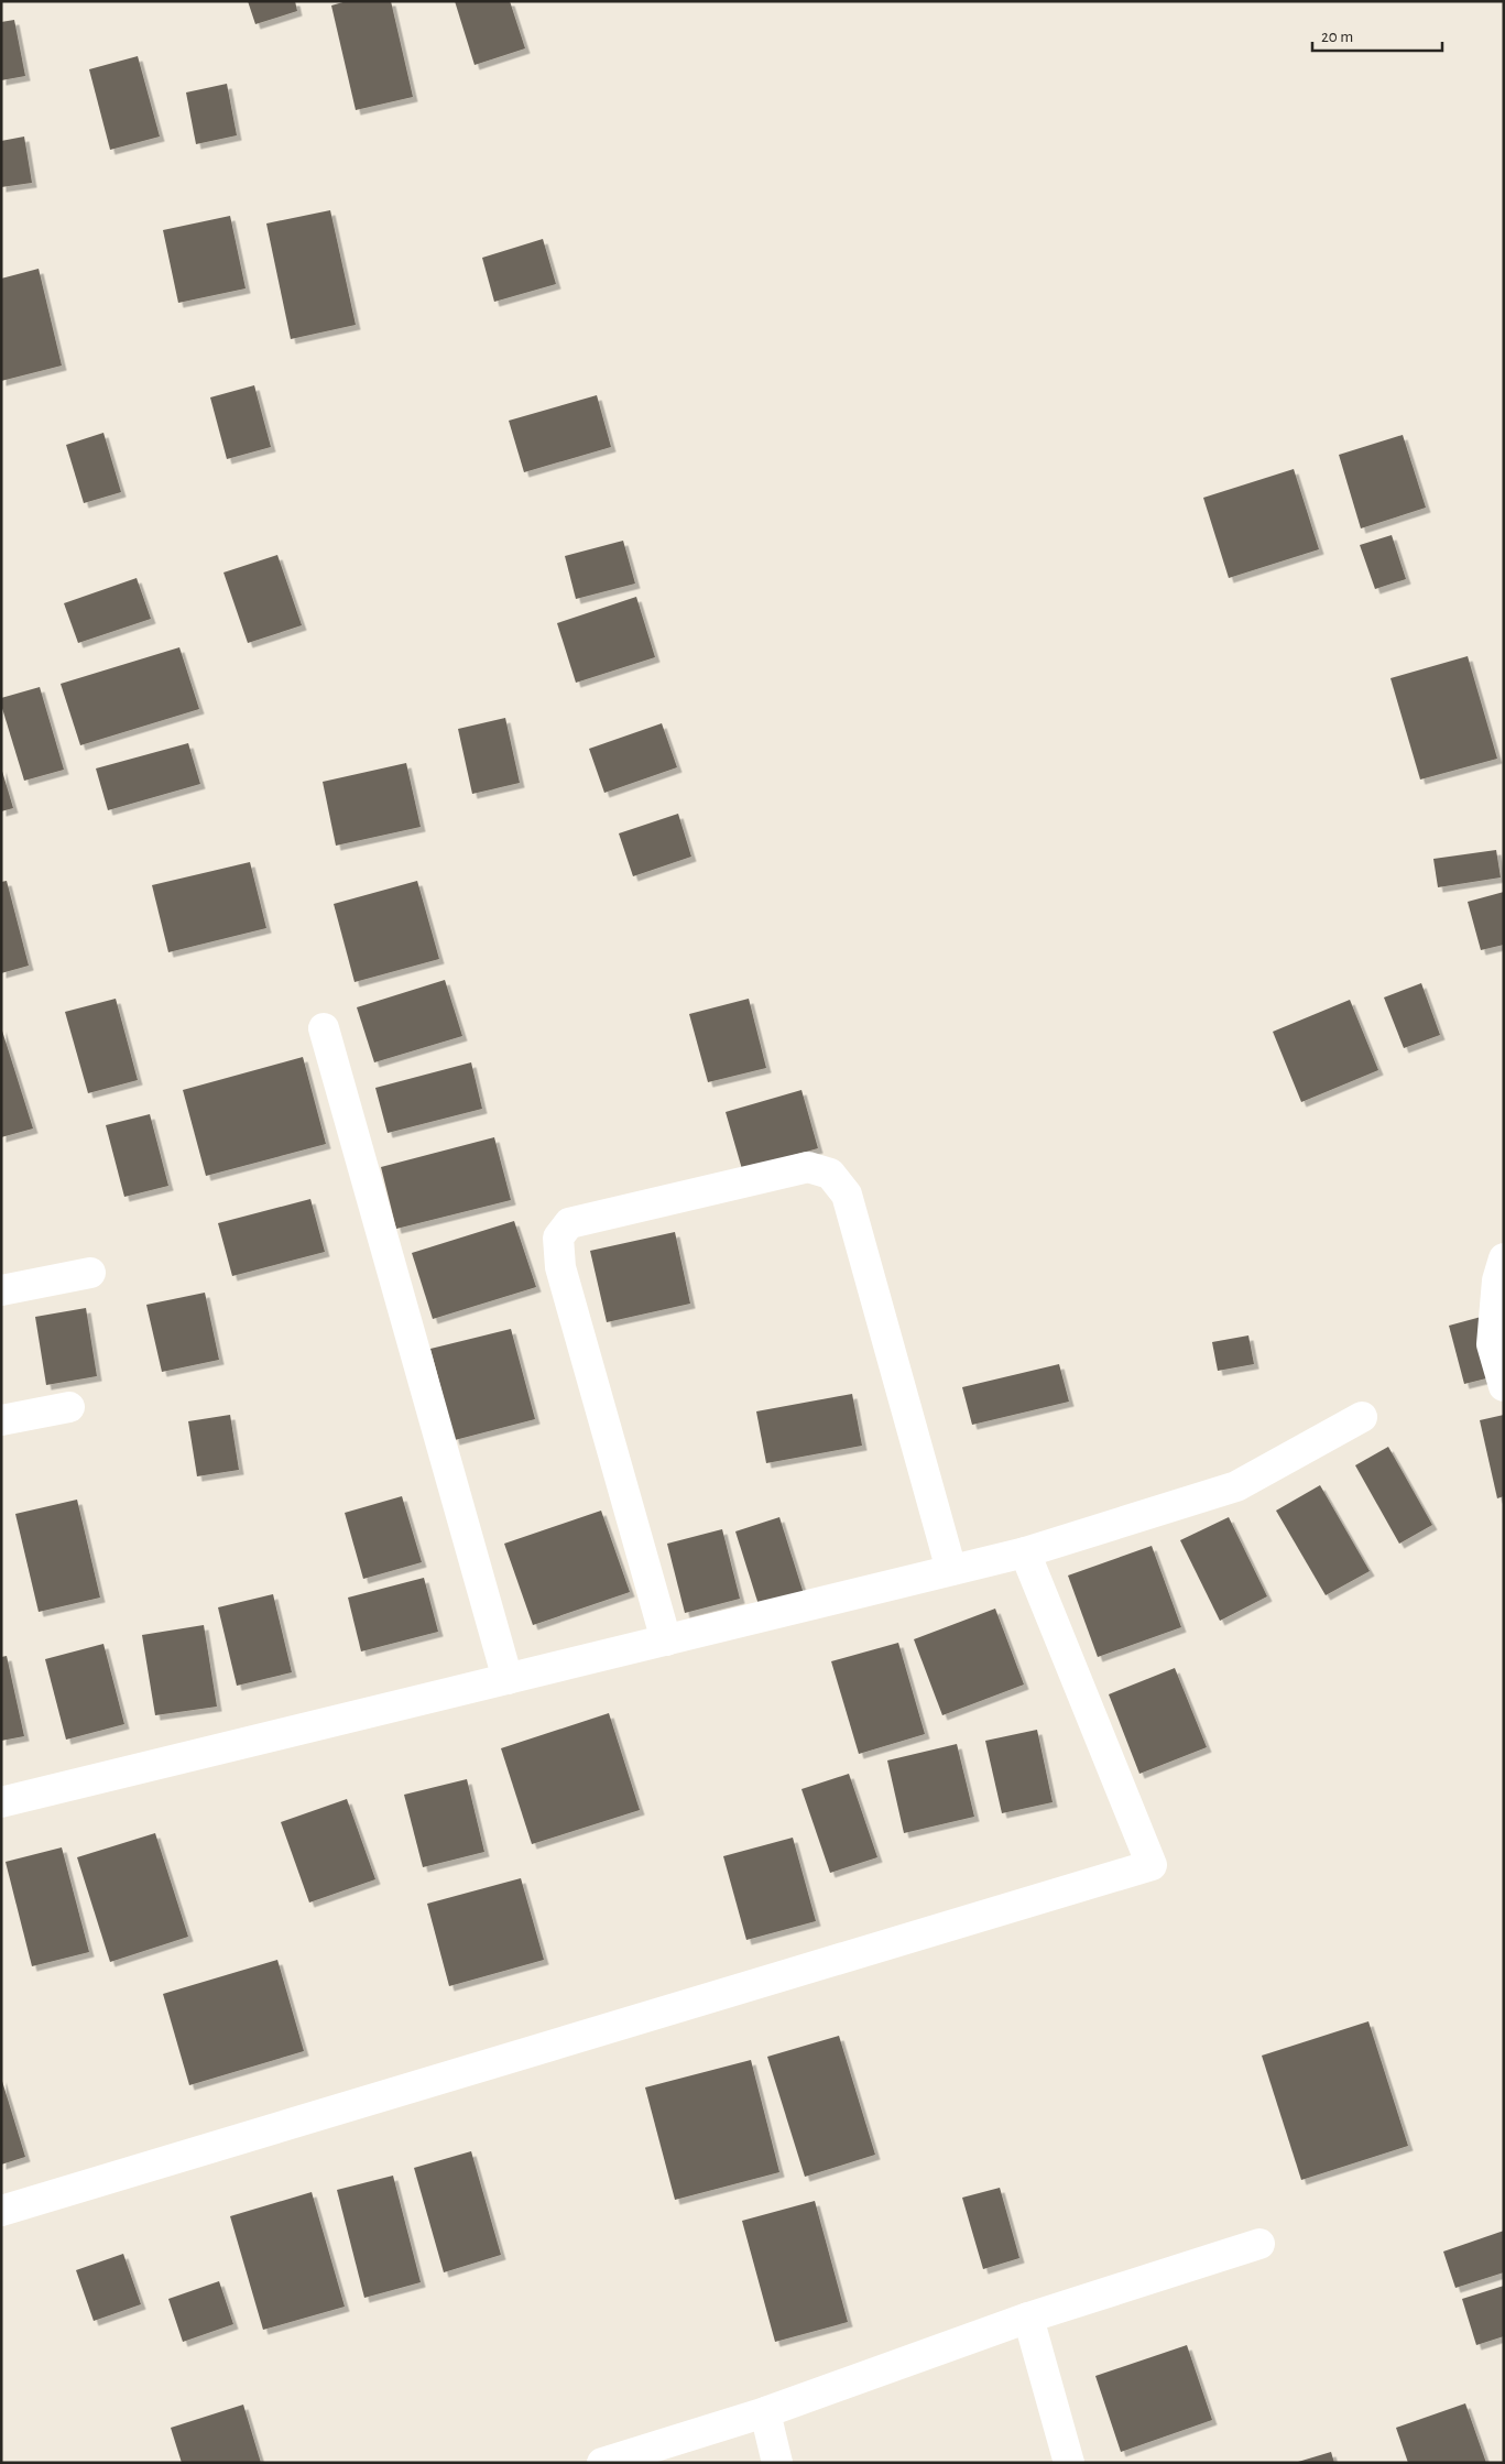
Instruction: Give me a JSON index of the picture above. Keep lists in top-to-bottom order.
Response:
{
  "scale_bar": "20 m"
}
